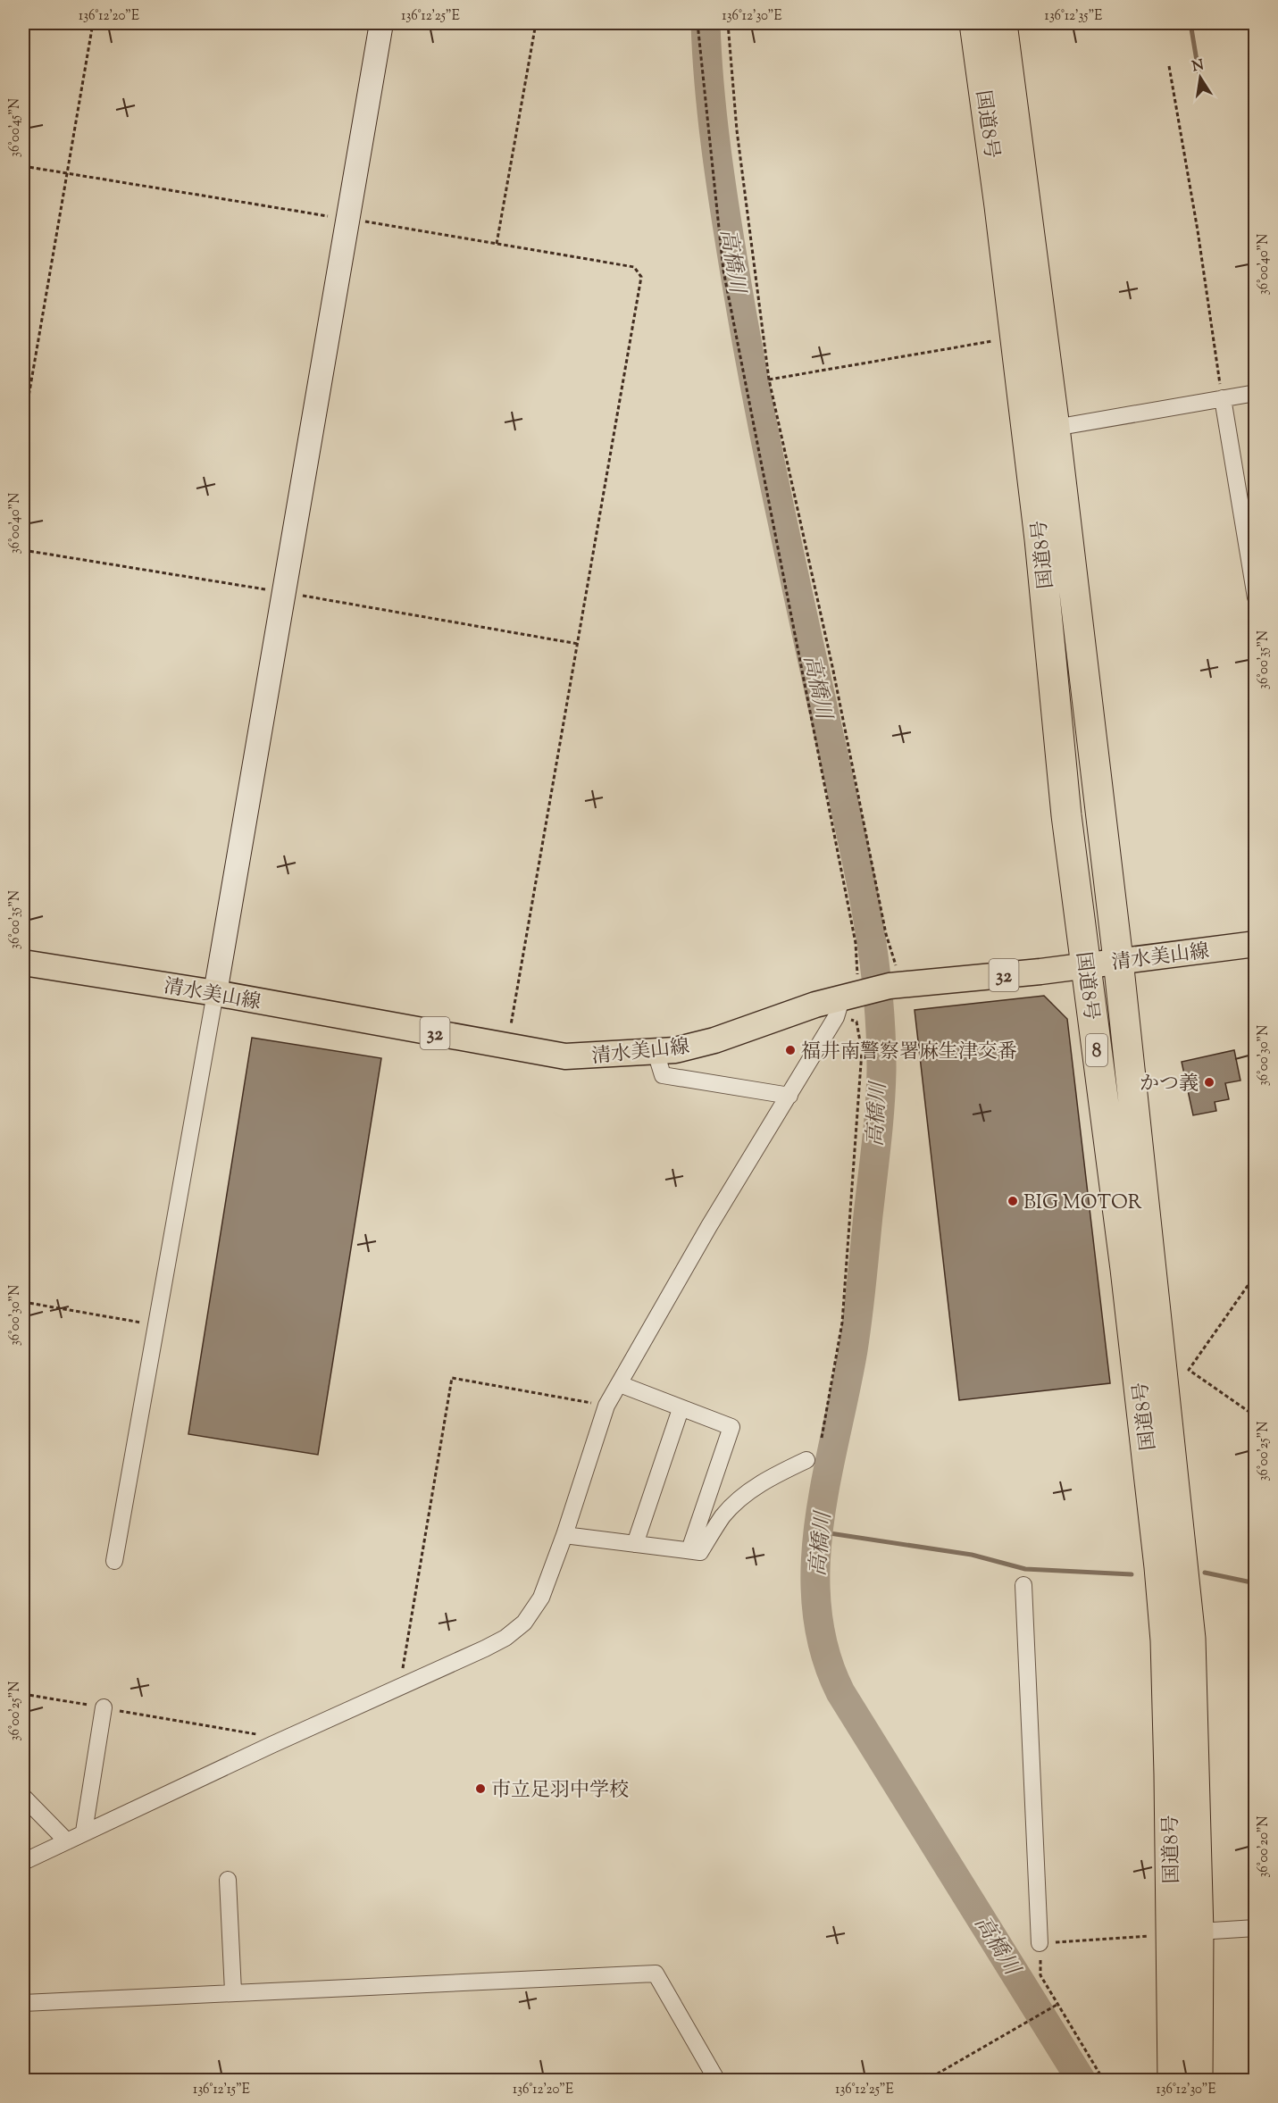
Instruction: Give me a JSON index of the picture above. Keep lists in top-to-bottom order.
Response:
{
  "streets": {
    "highway": ["国道8号", "8"],
    "main road": ["清水美山線", "32"]
  },
  "crossings": [
    ["国道8号", "清水美山線"]
  ],
  "water": ["高橋川"],
  "places": [
    "福井南警察署麻生津交番",
    "かつ義",
    "BIG MOTOR",
    "市立足羽中学校"
  ],
  "north": "top",
  "coordinates": [
    "136°12'20\"E",
    "136°12'25\"E",
    "136°12'30\"E",
    "136°12'35\"E",
    "36°00'45\"N",
    "36°00'40\"N",
    "36°00'35\"N",
    "36°00'30\"N",
    "36°00'25\"N",
    "36°00'20\"N",
    "136°12'15\"E"
  ]
}
